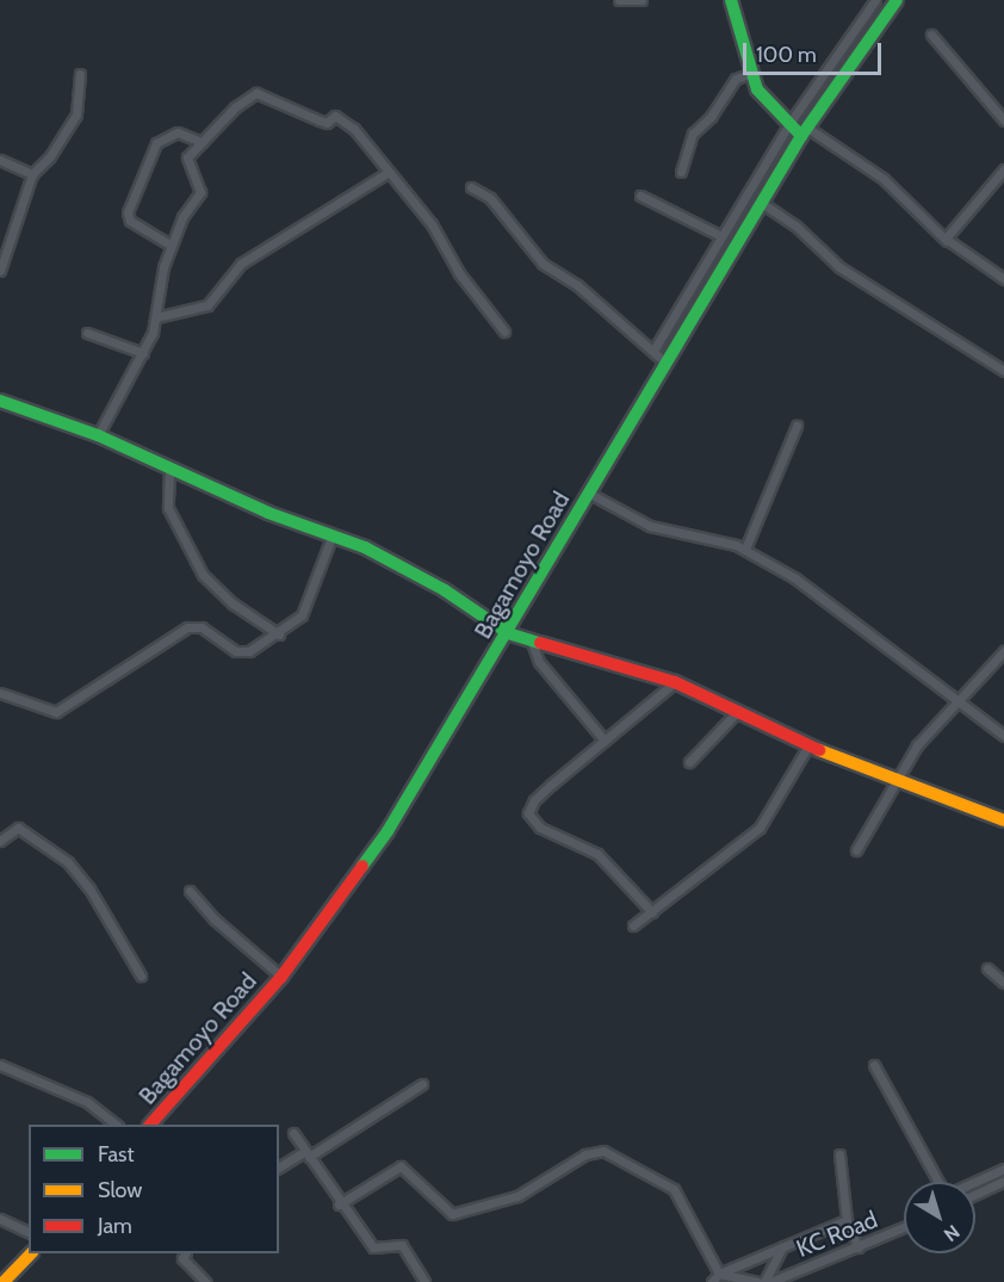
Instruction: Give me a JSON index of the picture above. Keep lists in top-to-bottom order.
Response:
{
  "streets": {
    "main road": ["Bagamoyo Road"],
    "street": ["KC Road"]
  },
  "legend": ["Fast", "Slow", "Jam"],
  "scale_bar": "100 m",
  "north": "bottom right"
}
